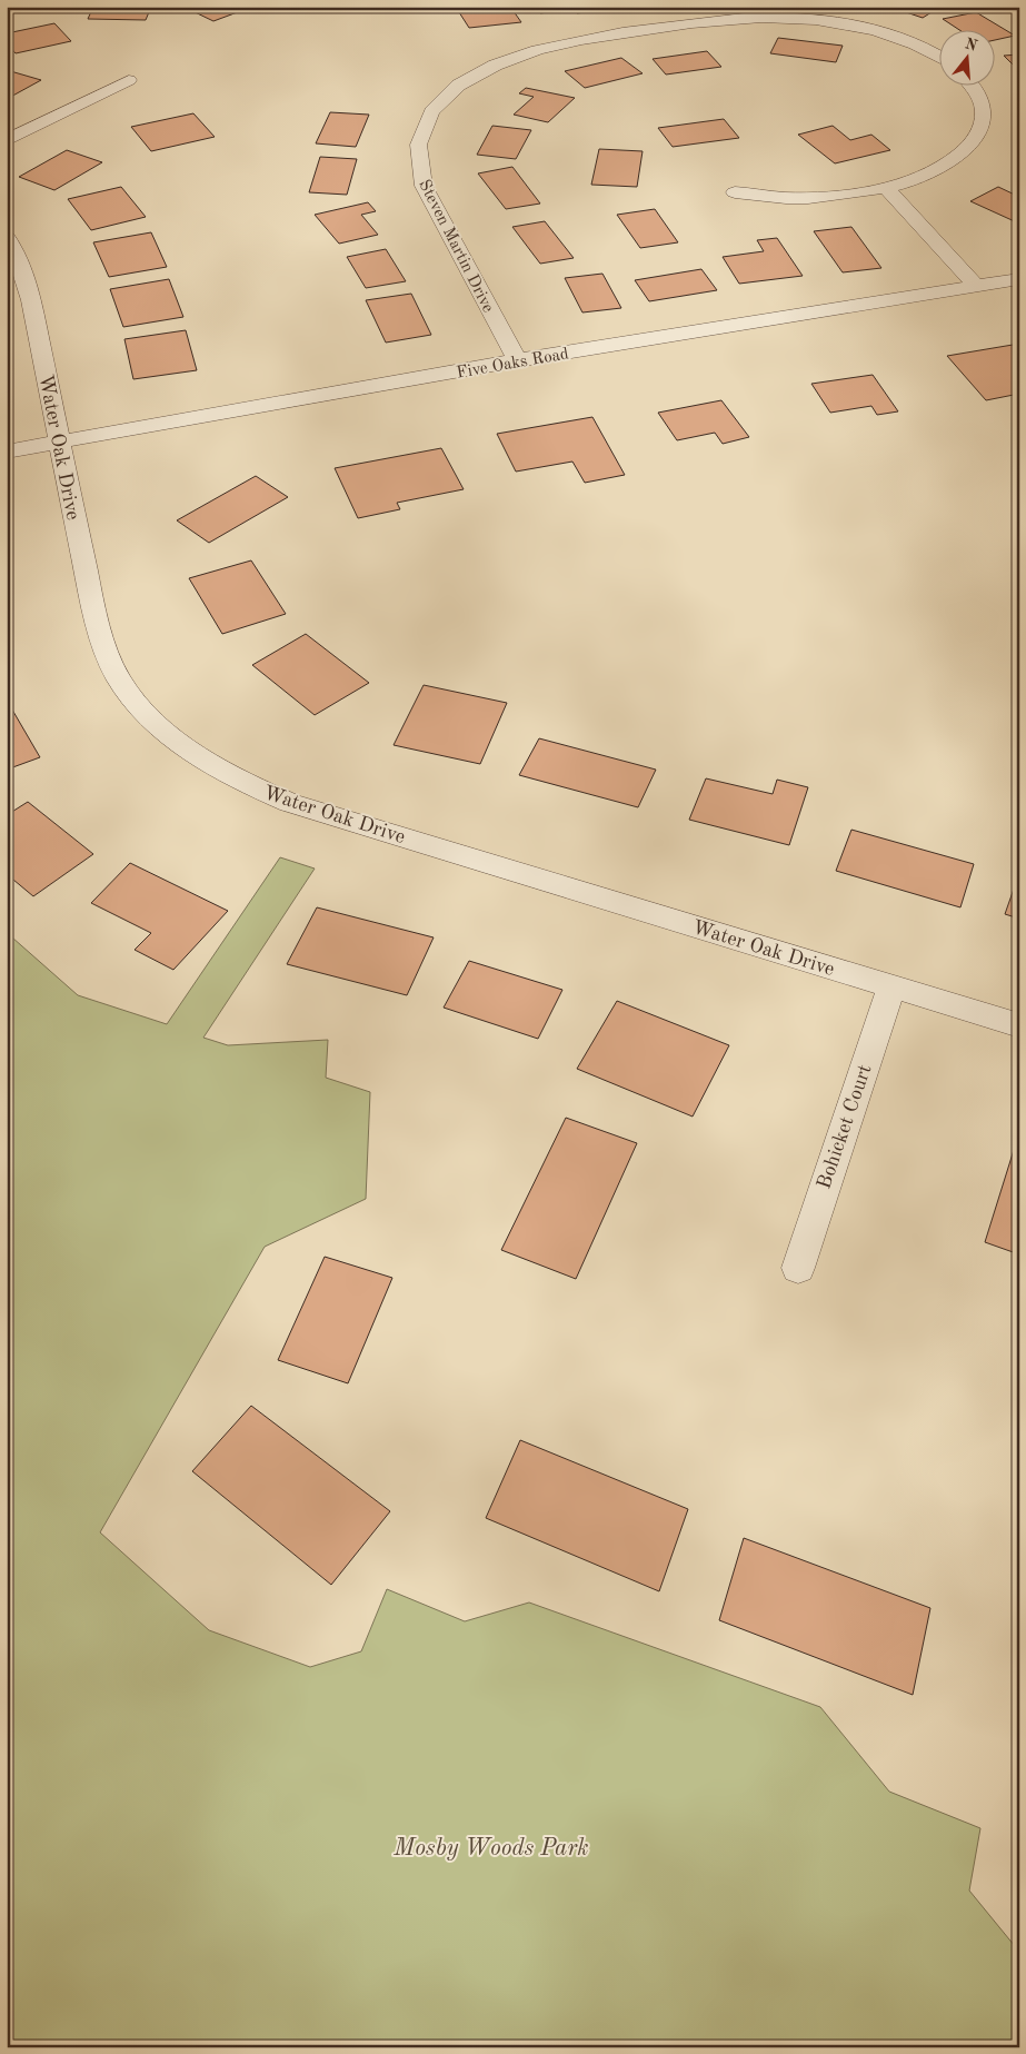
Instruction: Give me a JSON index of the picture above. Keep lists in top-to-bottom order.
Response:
{
  "streets": {
    "street": [
      "Steven Martin Drive",
      "Five Oaks Road",
      "Water Oak Drive",
      "Bohicket Court"
    ]
  },
  "crossings": [
    ["Steven Martin Drive", "Five Oaks Road"],
    ["Five Oaks Road", "Water Oak Drive"],
    ["Water Oak Drive", "Bohicket Court"]
  ],
  "parks": ["Mosby Woods Park"],
  "north": "top"
}
